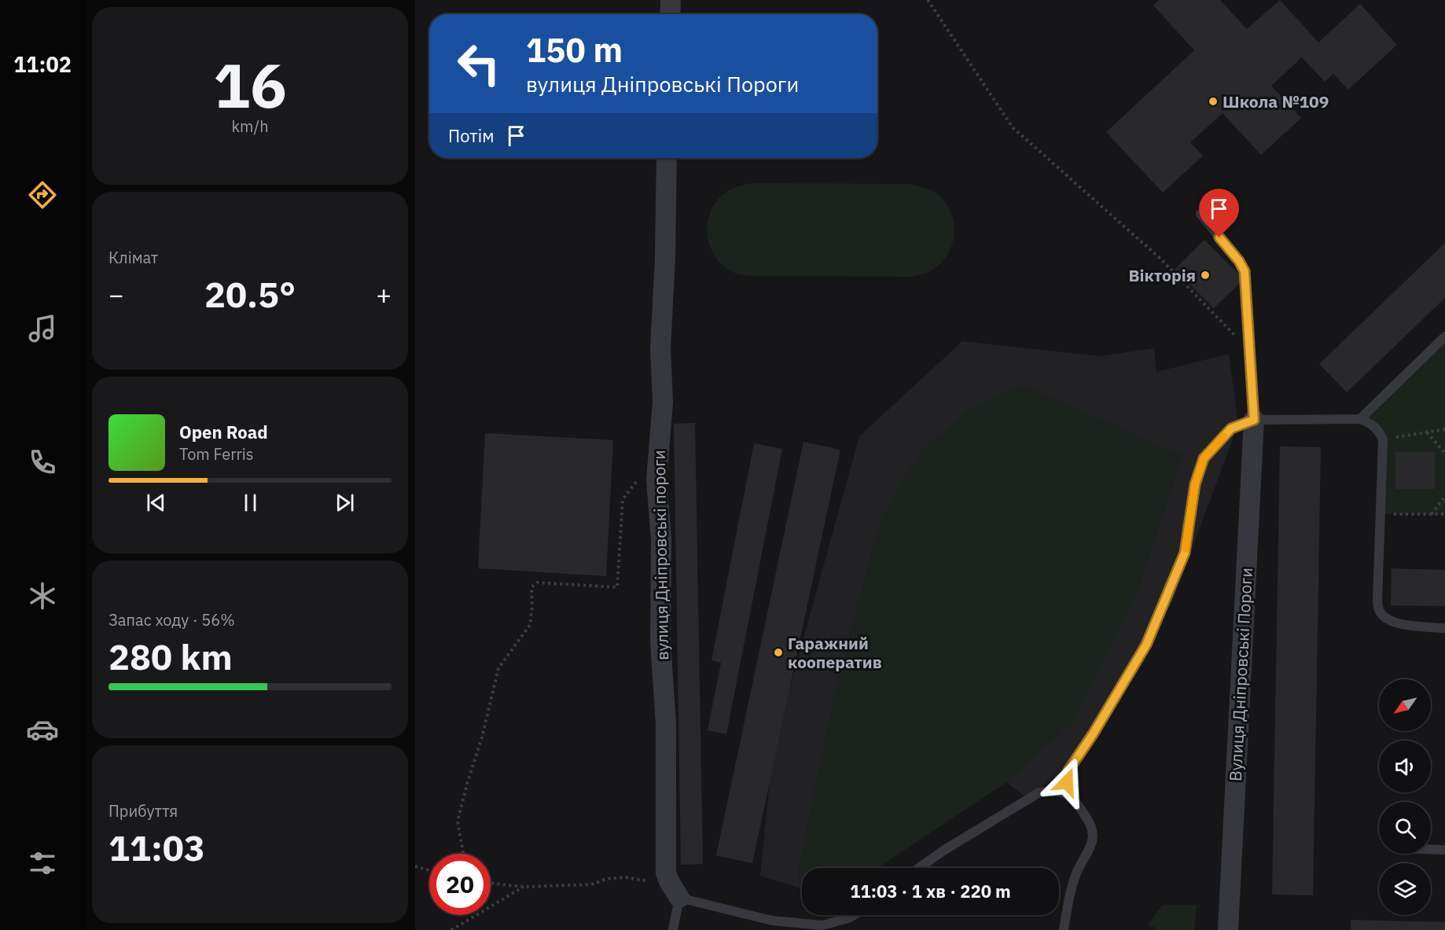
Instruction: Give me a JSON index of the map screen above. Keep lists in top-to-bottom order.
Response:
{
  "streets": {
    "street": ["вулиця Дніпровські пороги", "Вулиця Дніпровські Пороги"]
  },
  "places": ["Школа №109", "Вікторія", "Гаражний кооператив"],
  "north": "bottom left",
  "page": {
    "tabs": "11:02",
    "tile": [
      ["16", "km/h"],
      "Клімат",
      ["Запас ходу · 56%", "280 km"],
      ["Прибуття", "11:03"]
    ],
    "turn": ["150 m", "вулиця Дніпровські Пороги"],
    "then": "Потім",
    "heat": ["−", "20.5°", "+"],
    "song": ["Open Road", "Tom Ferris"],
    "limit": "20",
    "trip": "11:03 · 1 хв · 220 m"
  }
}
